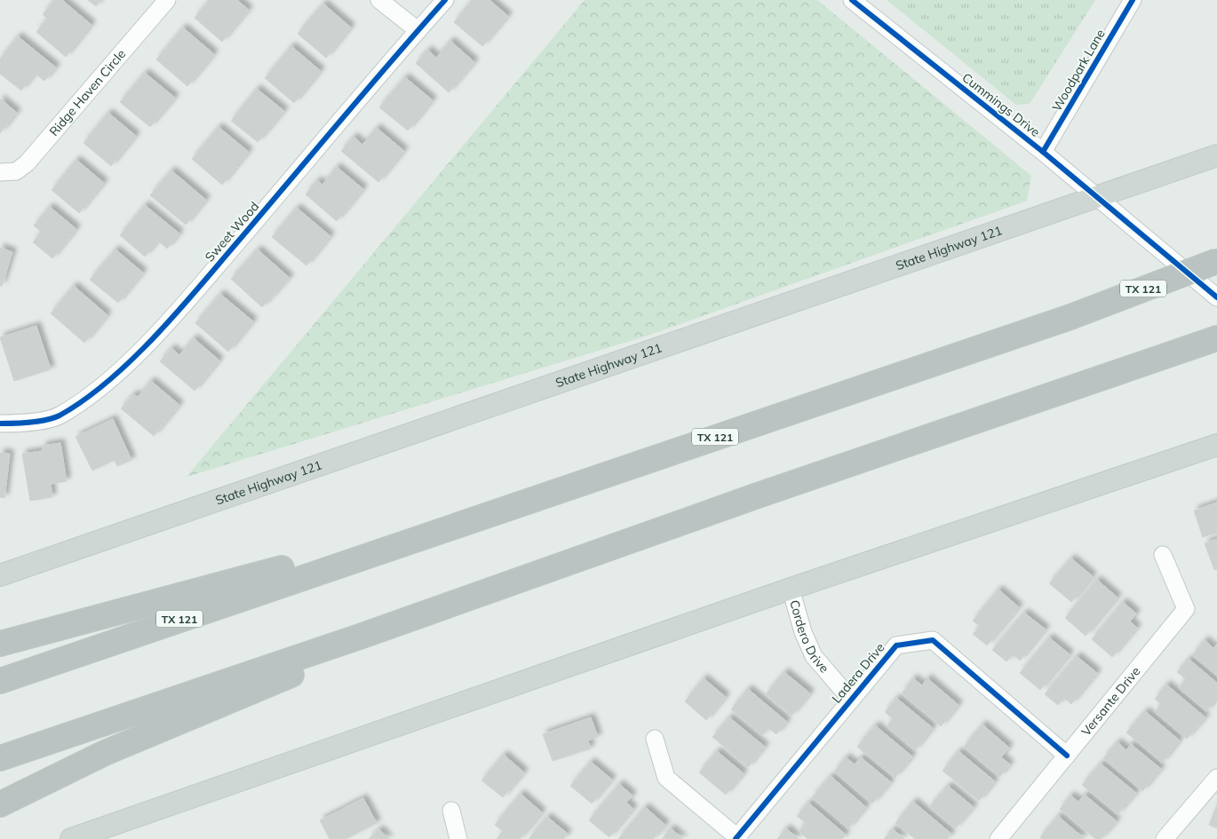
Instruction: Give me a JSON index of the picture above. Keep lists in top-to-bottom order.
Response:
{
  "streets": {
    "highway": ["TX 121"],
    "main road": ["State Highway 121"],
    "street": [
      "Woodpark Lane",
      "Ridge Haven Circle",
      "Cummings Drive",
      "Sweet Wood",
      "Cordero Drive",
      "Ladera Drive",
      "Versante Drive"
    ]
  },
  "crossings": [
    ["Woodpark Lane", "Cummings Drive"],
    ["Cummings Drive", "State Highway 121"],
    ["Cordero Drive", "Ladera Drive"],
    ["Ladera Drive", "Versante Drive"]
  ]
}
